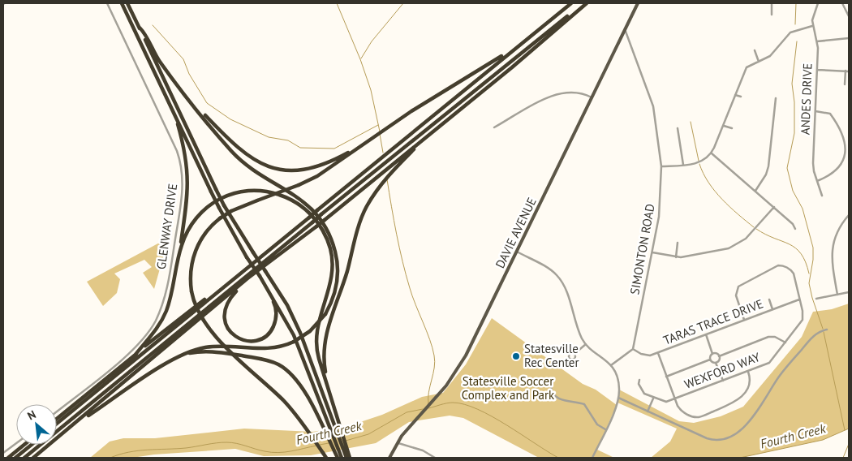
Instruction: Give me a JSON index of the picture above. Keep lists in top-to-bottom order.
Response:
{
  "streets": {
    "main road": ["DAVIE AVENUE"],
    "street": [
      "ANDES DRIVE",
      "GLENWAY DRIVE",
      "SIMONTON ROAD",
      "TARAS TRACE DRIVE",
      "WEXFORD WAY"
    ]
  },
  "crossings": [
    ["DAVIE AVENUE", "SIMONTON ROAD"],
    ["SIMONTON ROAD", "TARAS TRACE DRIVE"],
    ["TARAS TRACE DRIVE", "WEXFORD WAY"]
  ],
  "water": ["Fourth Creek"],
  "parks": ["Statesville Soccer Complex and Park"],
  "places": ["Statesville Rec Center"],
  "north": "top left"
}
